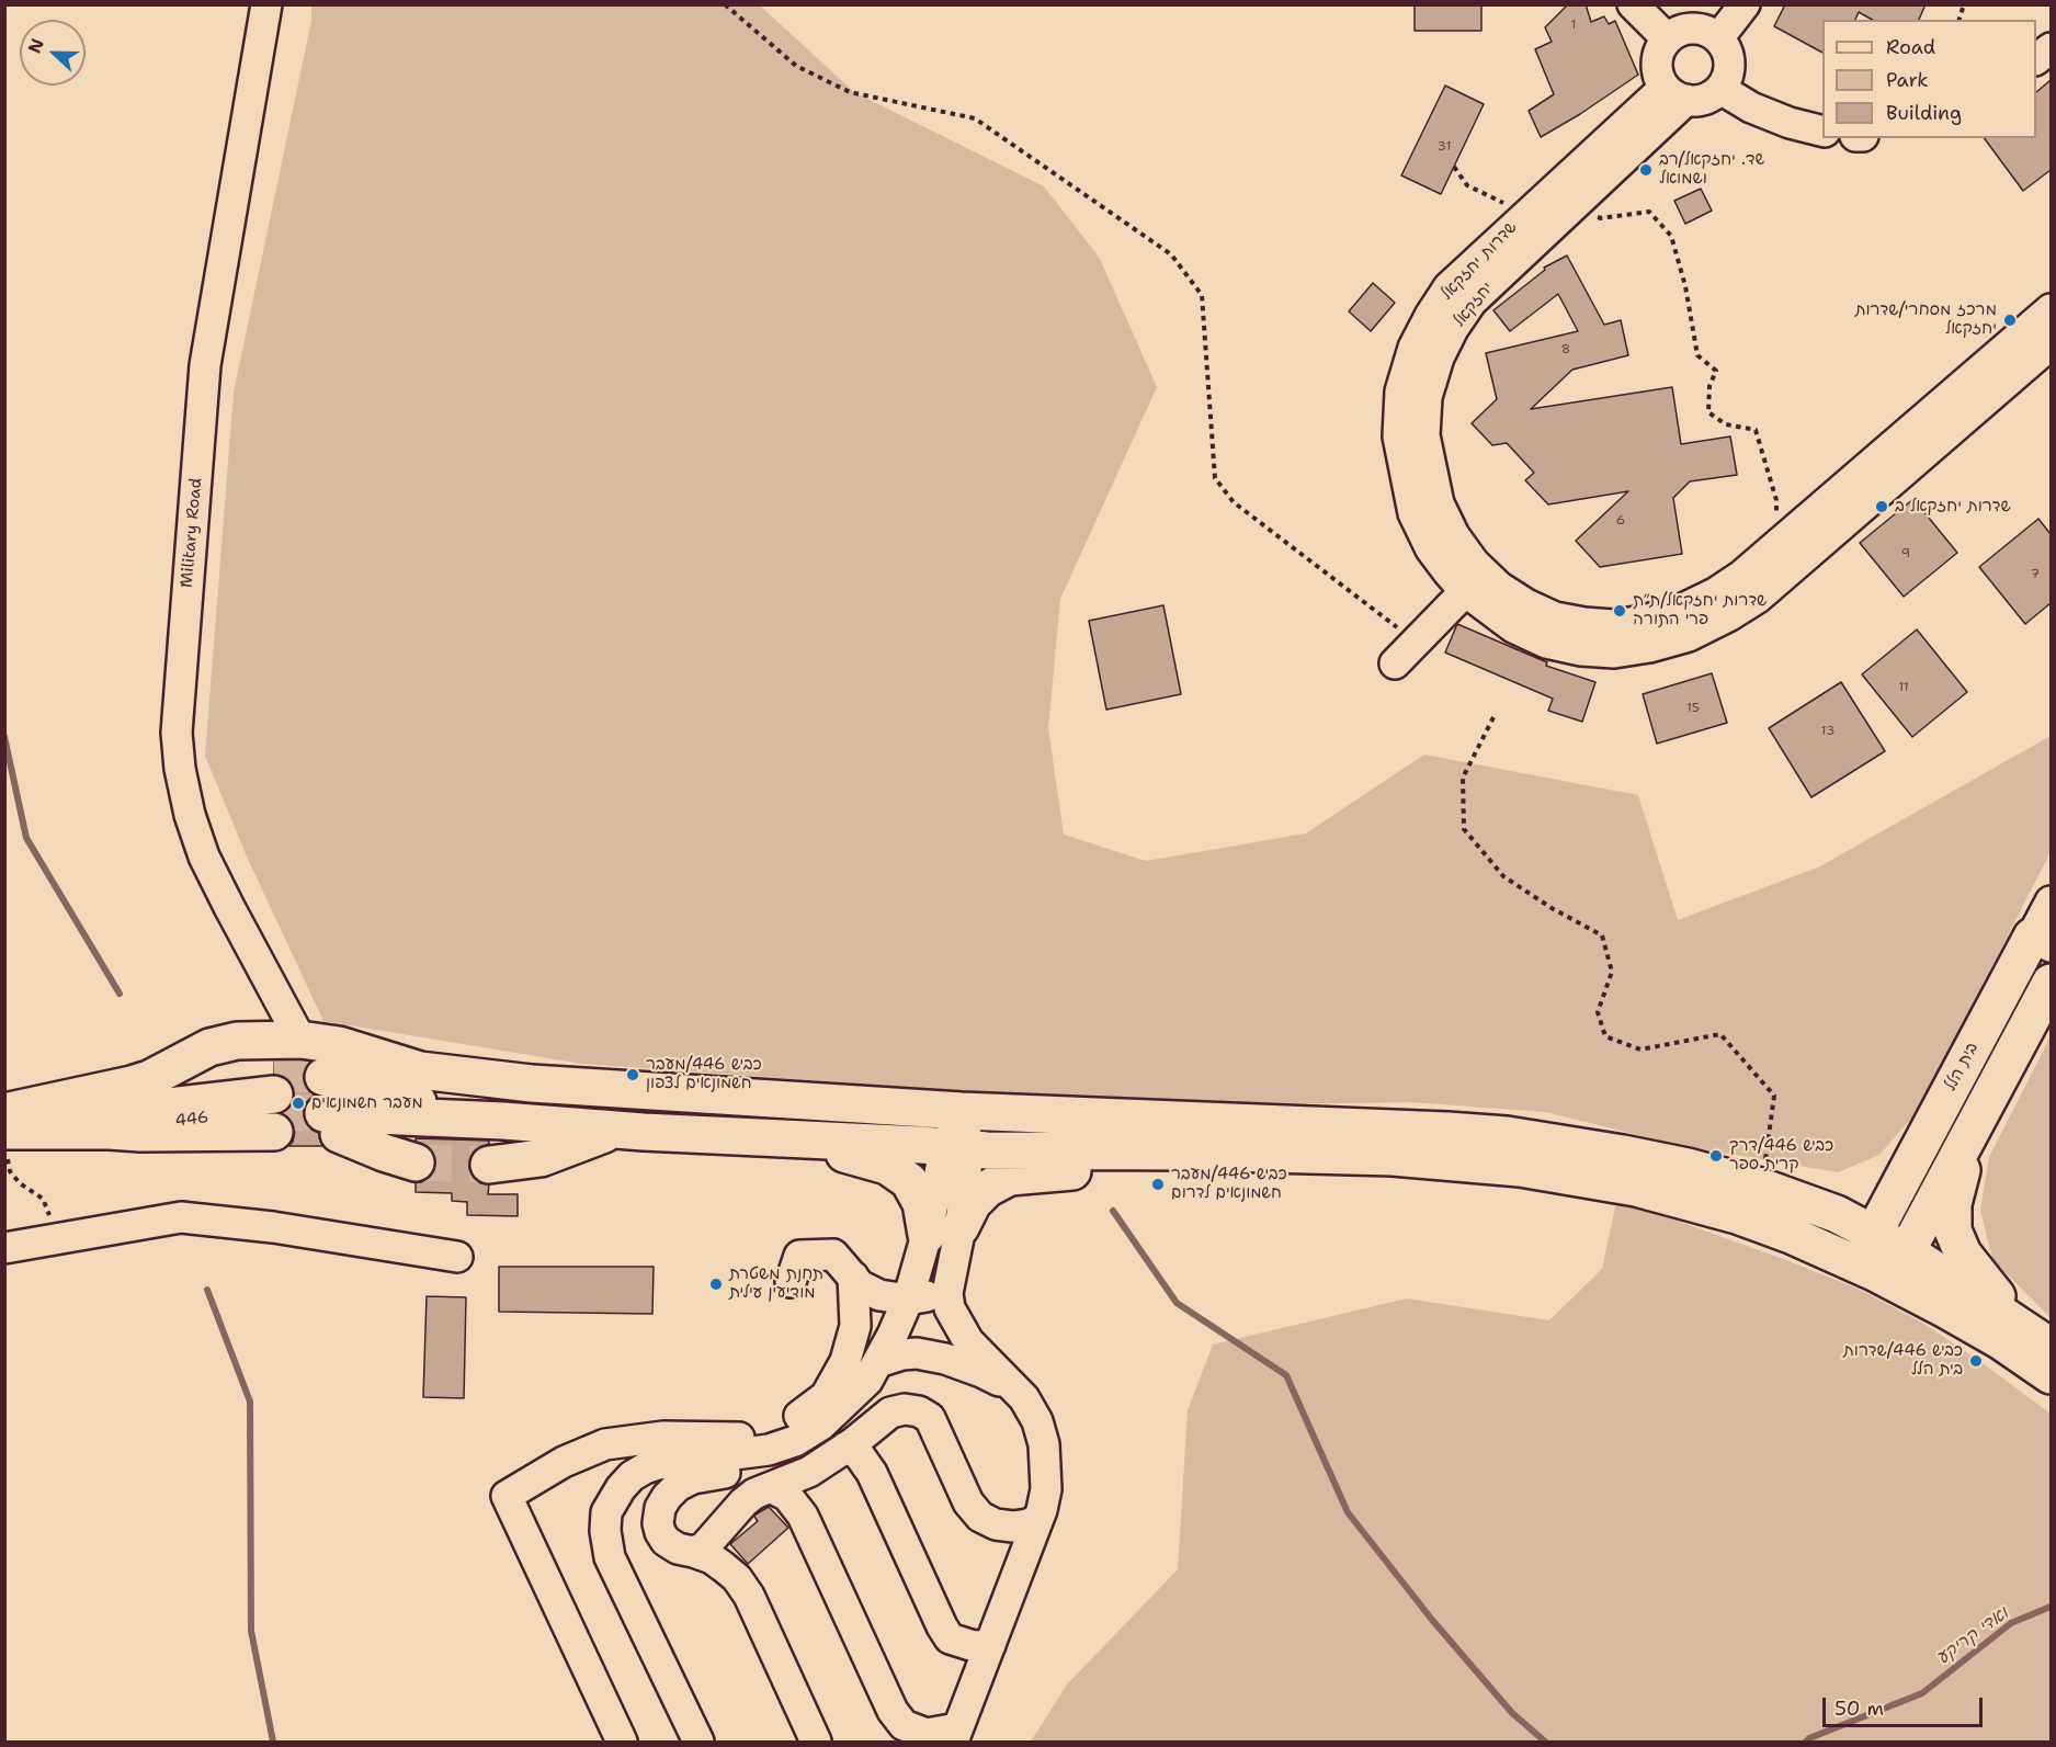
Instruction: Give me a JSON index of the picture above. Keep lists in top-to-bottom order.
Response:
{
  "streets": {
    "main road": ["בית הלל", "446"],
    "street": ["שדרות יחזקאל", "יחזקאל", "Military Road"]
  },
  "crossings": [
    ["שדרות יחזקאל", "יחזקאל"]
  ],
  "water": ["ואדי קריקע"],
  "places": [
    "שד. יחזקאל/רב ושמואל",
    "מרכז מסחרי/שדרות יחזקאל",
    "שדרות יחזקאל ב",
    "שדרות יחזקאל/ת״ת פרי התורה",
    "כביש 446/מעבר חשמונאים לצפון",
    "מעבר חשמונאים",
    "כביש 446/דרך קרית ספר",
    "כביש 446/מעבר חשמונאים לדרום",
    "תחנת משטרת מודיעין עילית",
    "כביש 446/שדרות בית הלל"
  ],
  "house_numbers": [
    "1",
    "31",
    "8",
    "6",
    "9",
    "7",
    "11",
    "15",
    "13"
  ],
  "legend": ["Road", "Park", "Building"],
  "scale_bar": "50 m",
  "north": "left"
}
